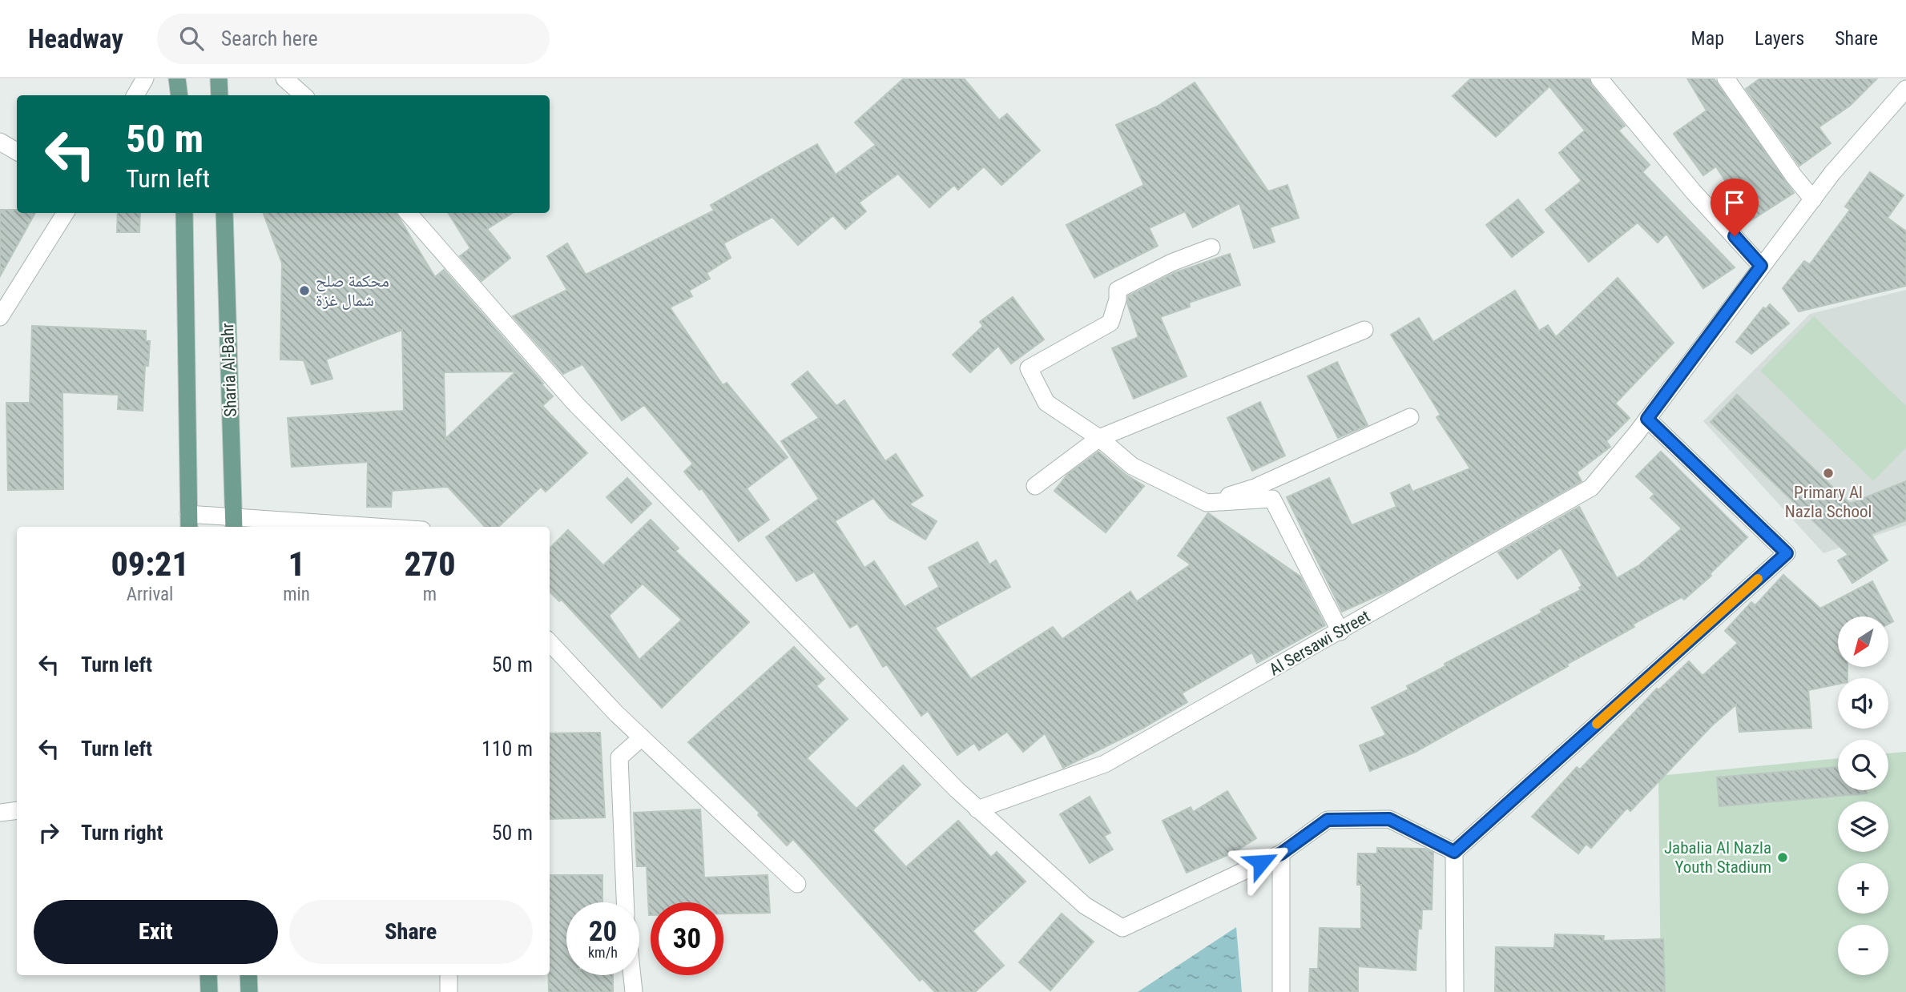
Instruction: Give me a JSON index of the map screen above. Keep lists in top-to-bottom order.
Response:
{
  "streets": {
    "main road": ["Sharia Al-Bahr"],
    "street": ["Al Sersawi Street"]
  },
  "places": ["محكمة صلح شمال غزة", "Primary Al Nazla School", "Jabalia Al Nazla Youth Stadium"],
  "north": "bottom left",
  "page": {
    "header": "Headway",
    "search": "Search here",
    "nav": ["Map", "Layers", "Share"],
    "turn": ["50 m", "Turn left"],
    "eta": [
      "09:21",
      "Arrival",
      "1",
      "min",
      "270",
      "m"
    ],
    "map_buttons": ["+", "−"],
    "list": [
      {
        "name": "Turn left",
        "value": "50 m"
      },
      {
        "name": "Turn left",
        "value": "110 m"
      },
      {
        "name": "Turn right",
        "value": "50 m"
      }
    ],
    "buttons": ["Exit", "Share"],
    "speed": "20 km/h",
    "limit": "30"
  }
}
